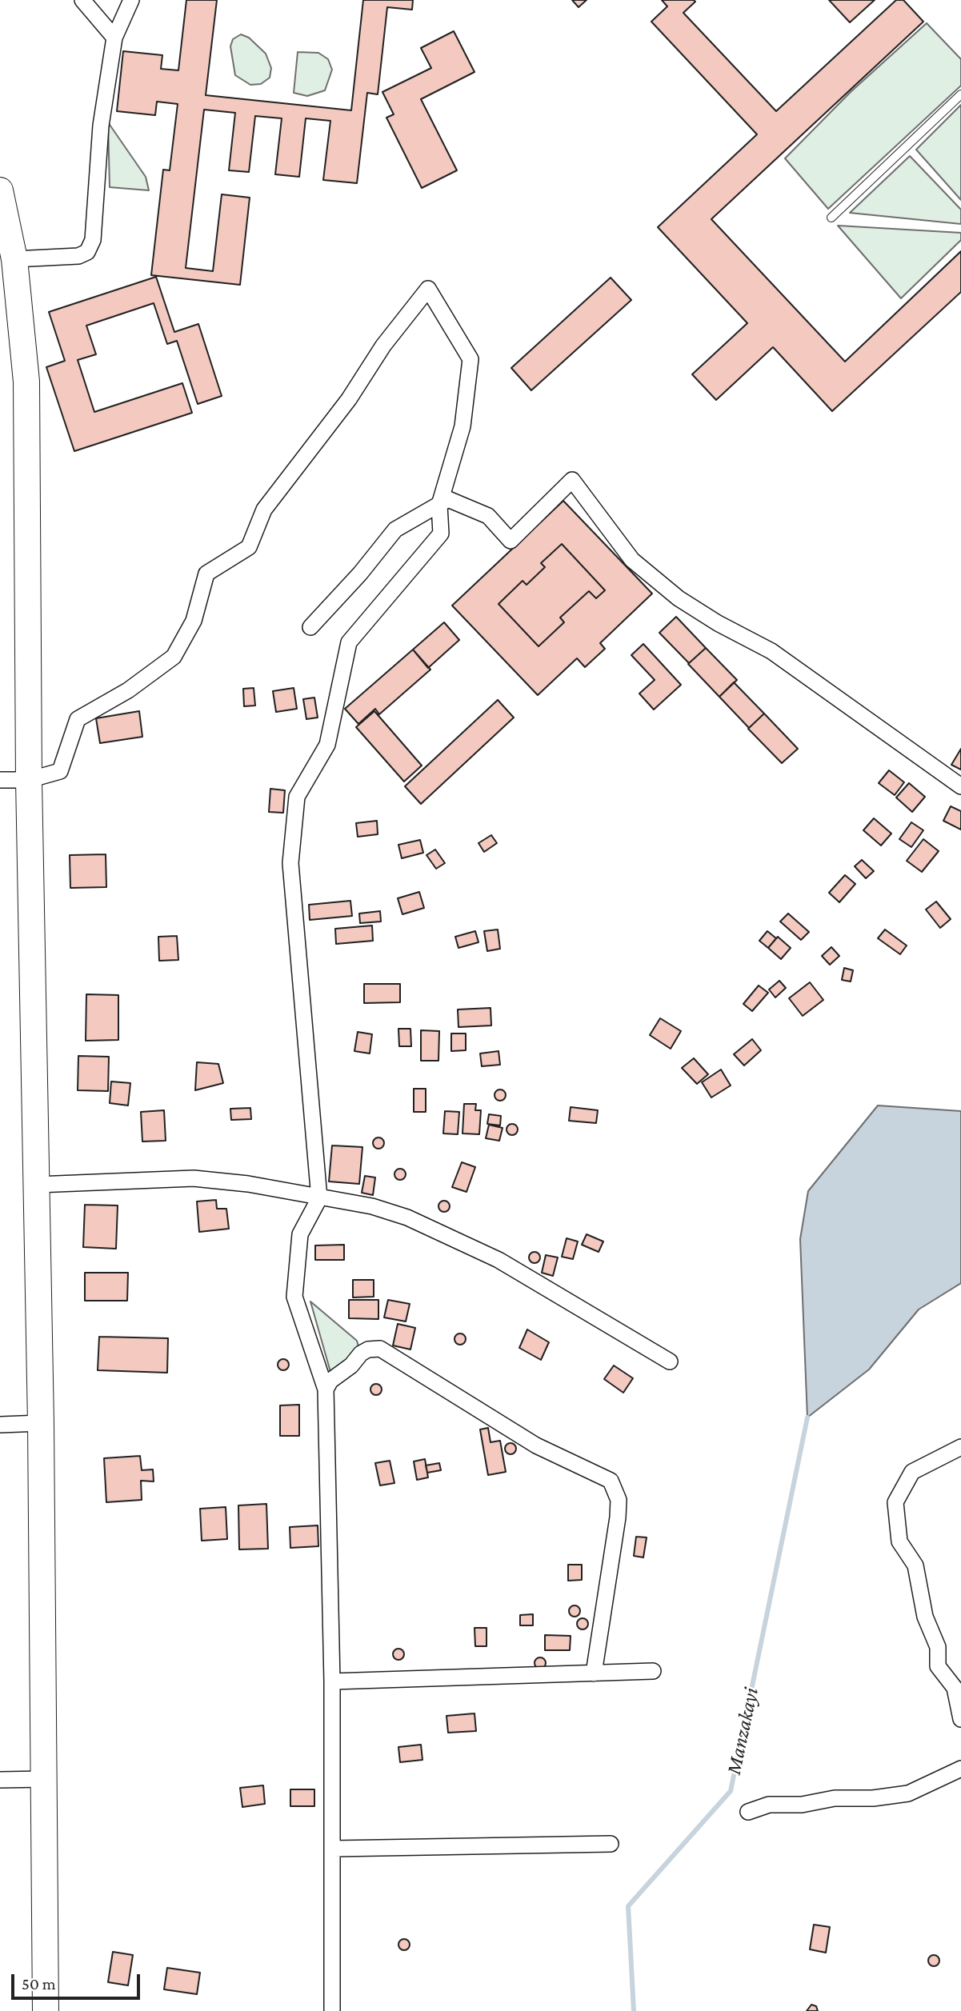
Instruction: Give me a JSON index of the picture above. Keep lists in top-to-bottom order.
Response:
{
  "water": ["Manzakayi"],
  "scale_bar": "50 m"
}
